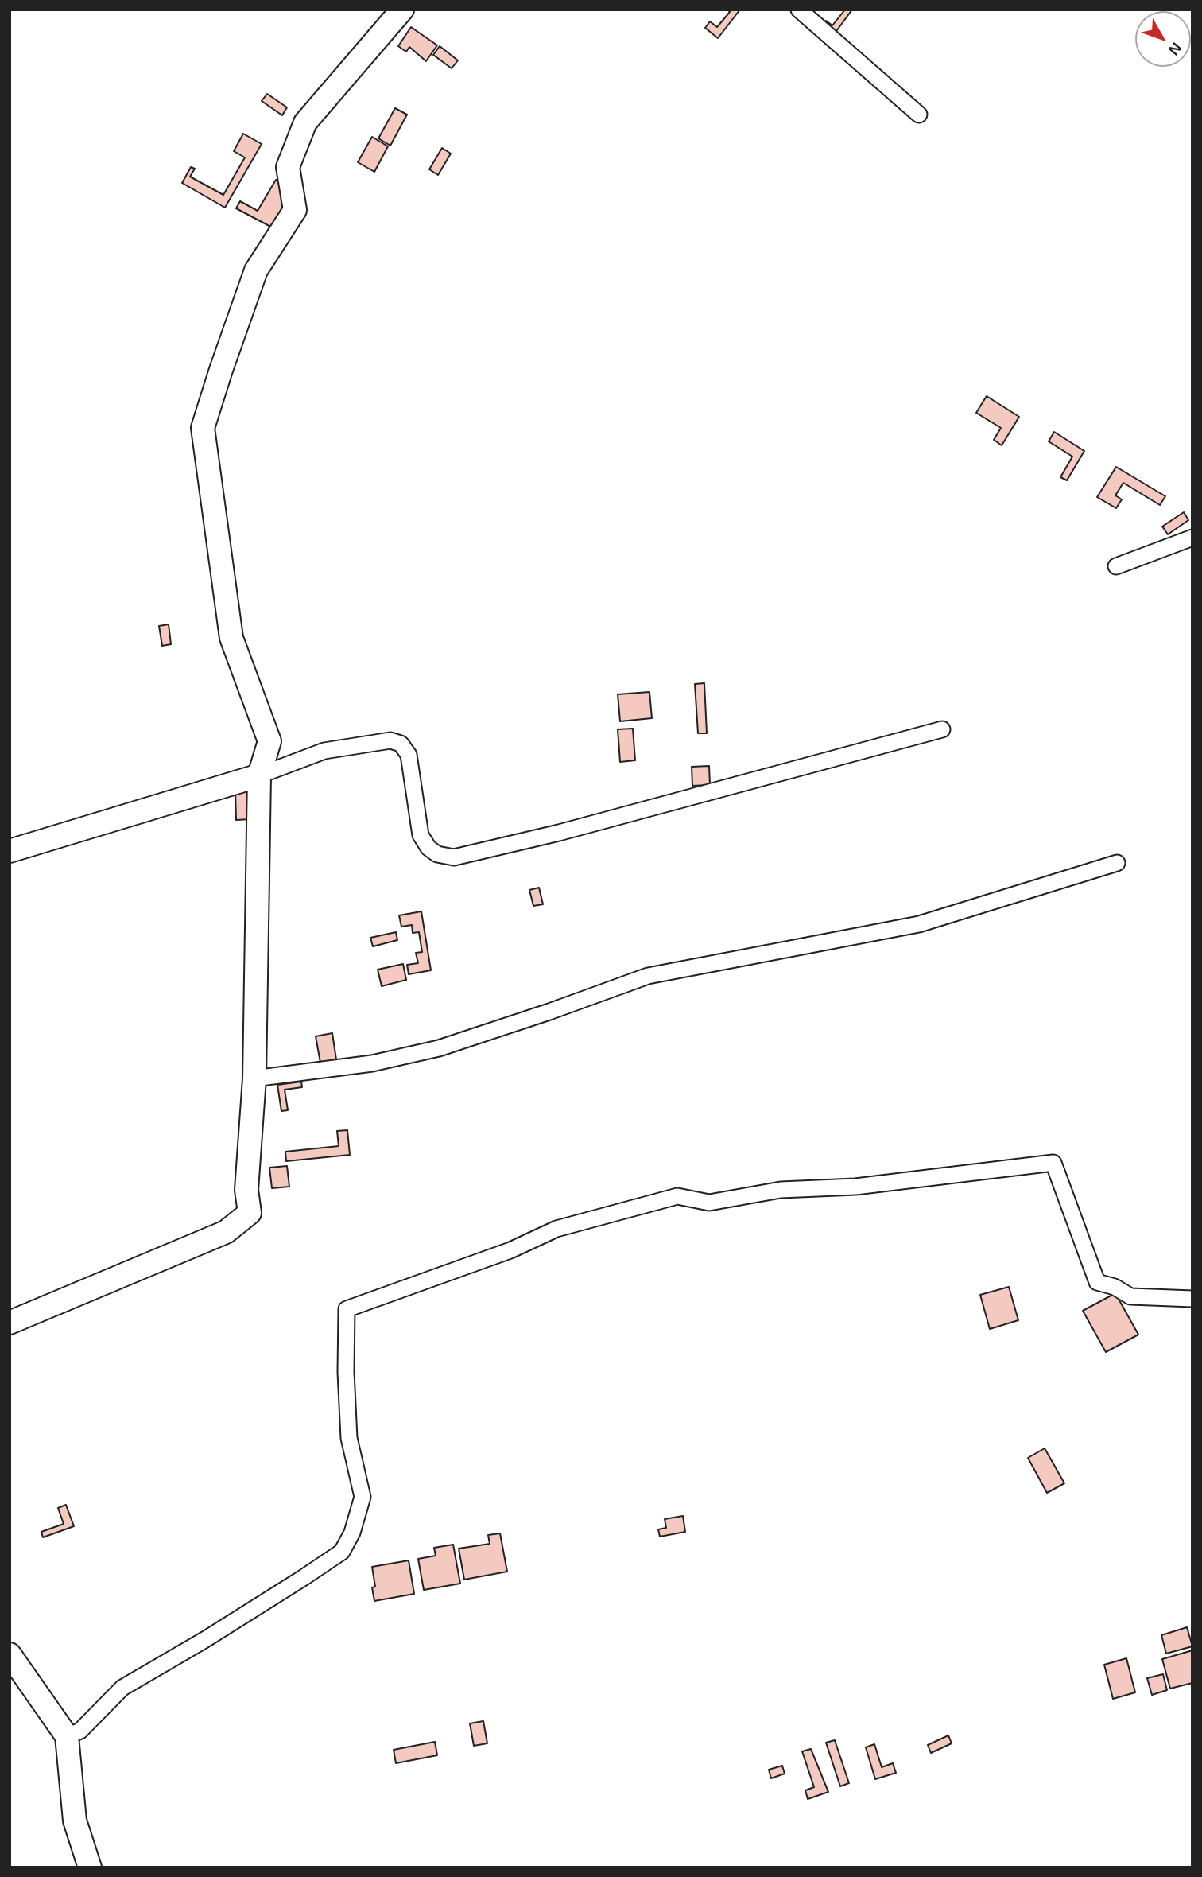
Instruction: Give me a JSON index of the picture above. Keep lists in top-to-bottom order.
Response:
{
  "north": "bottom right"
}
